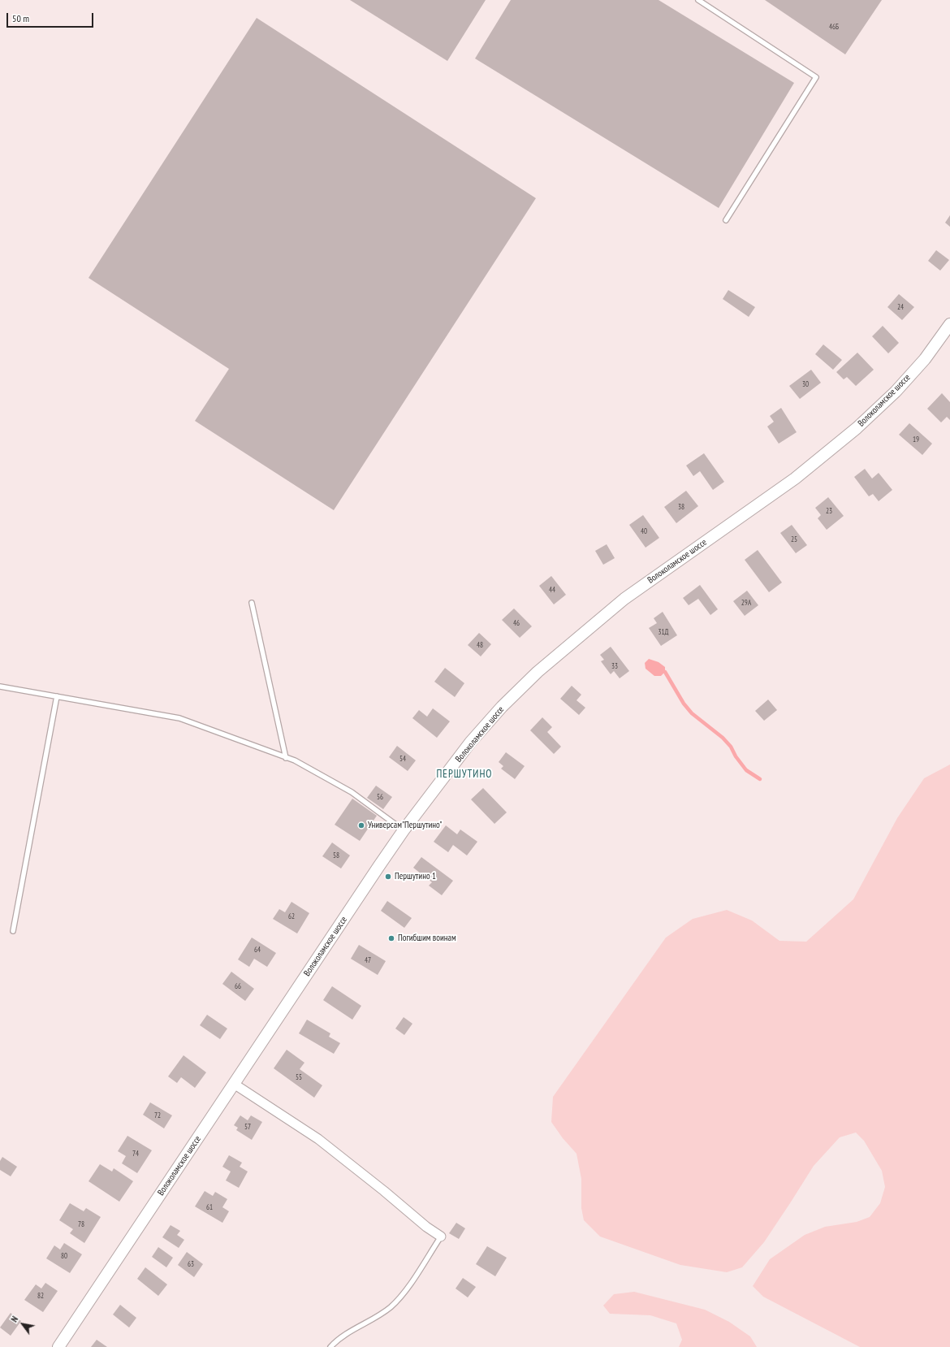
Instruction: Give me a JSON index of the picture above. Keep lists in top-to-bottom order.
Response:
{
  "streets": {
    "street": ["Волоколамское шоссе"]
  },
  "districts": ["ПЕРШУТИНО"],
  "places": ["Универсам\"Першутино\"", "Першутино 1", "Погибшим воинам"],
  "house_numbers": [
    "46Б",
    "24",
    "30",
    "19",
    "38",
    "23",
    "40",
    "25",
    "44",
    "29А",
    "46",
    "31Д",
    "48",
    "33",
    "54",
    "56",
    "58",
    "62",
    "64",
    "47",
    "66",
    "55",
    "72",
    "57",
    "74",
    "61",
    "78",
    "80",
    "63",
    "82"
  ],
  "scale_bar": "50 m",
  "north": "top left"
}
